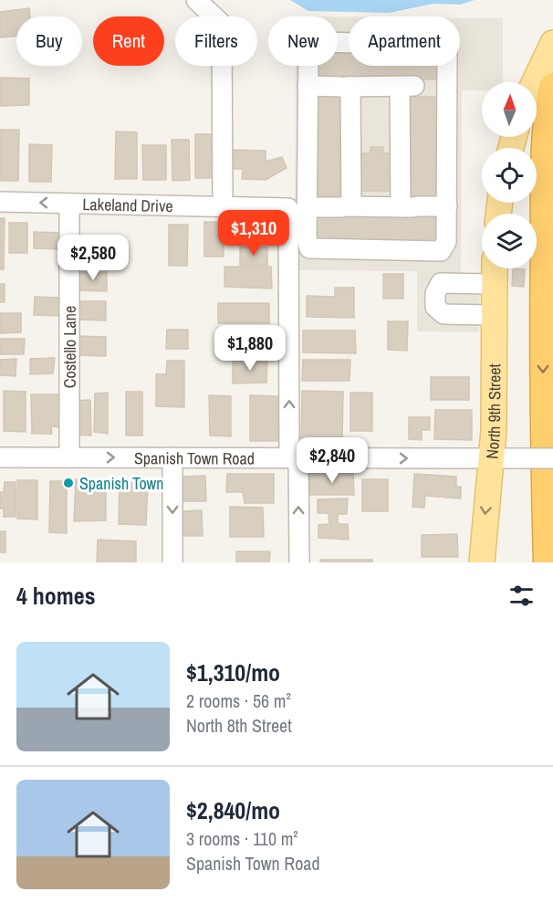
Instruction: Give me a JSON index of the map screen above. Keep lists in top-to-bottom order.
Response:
{
  "streets": {
    "main road": ["North 9th Street"],
    "street": ["Lakeland Drive", "Costello Lane", "Spanish Town Road"]
  },
  "crossings": [
    ["Lakeland Drive", "Costello Lane"],
    ["Costello Lane", "Spanish Town Road"],
    ["North 9th Street", "Spanish Town Road"]
  ],
  "one_way": ["North 9th Street", "Spanish Town Road"],
  "places": ["Spanish Town"],
  "north": "top",
  "page": {
    "chip": [
      "Buy",
      "Rent",
      "Filters",
      "New",
      "Apartment"
    ],
    "price": [
      "$1,310",
      "$2,580",
      "$1,880",
      "$2,840"
    ],
    "heading": "4 homes",
    "list": [
      {
        "name": "$1,310/mo",
        "note": "2 rooms · 56 m² · North 8th Street"
      },
      {
        "name": "$2,840/mo",
        "note": "3 rooms · 110 m² · Spanish Town Road"
      }
    ]
  }
}
